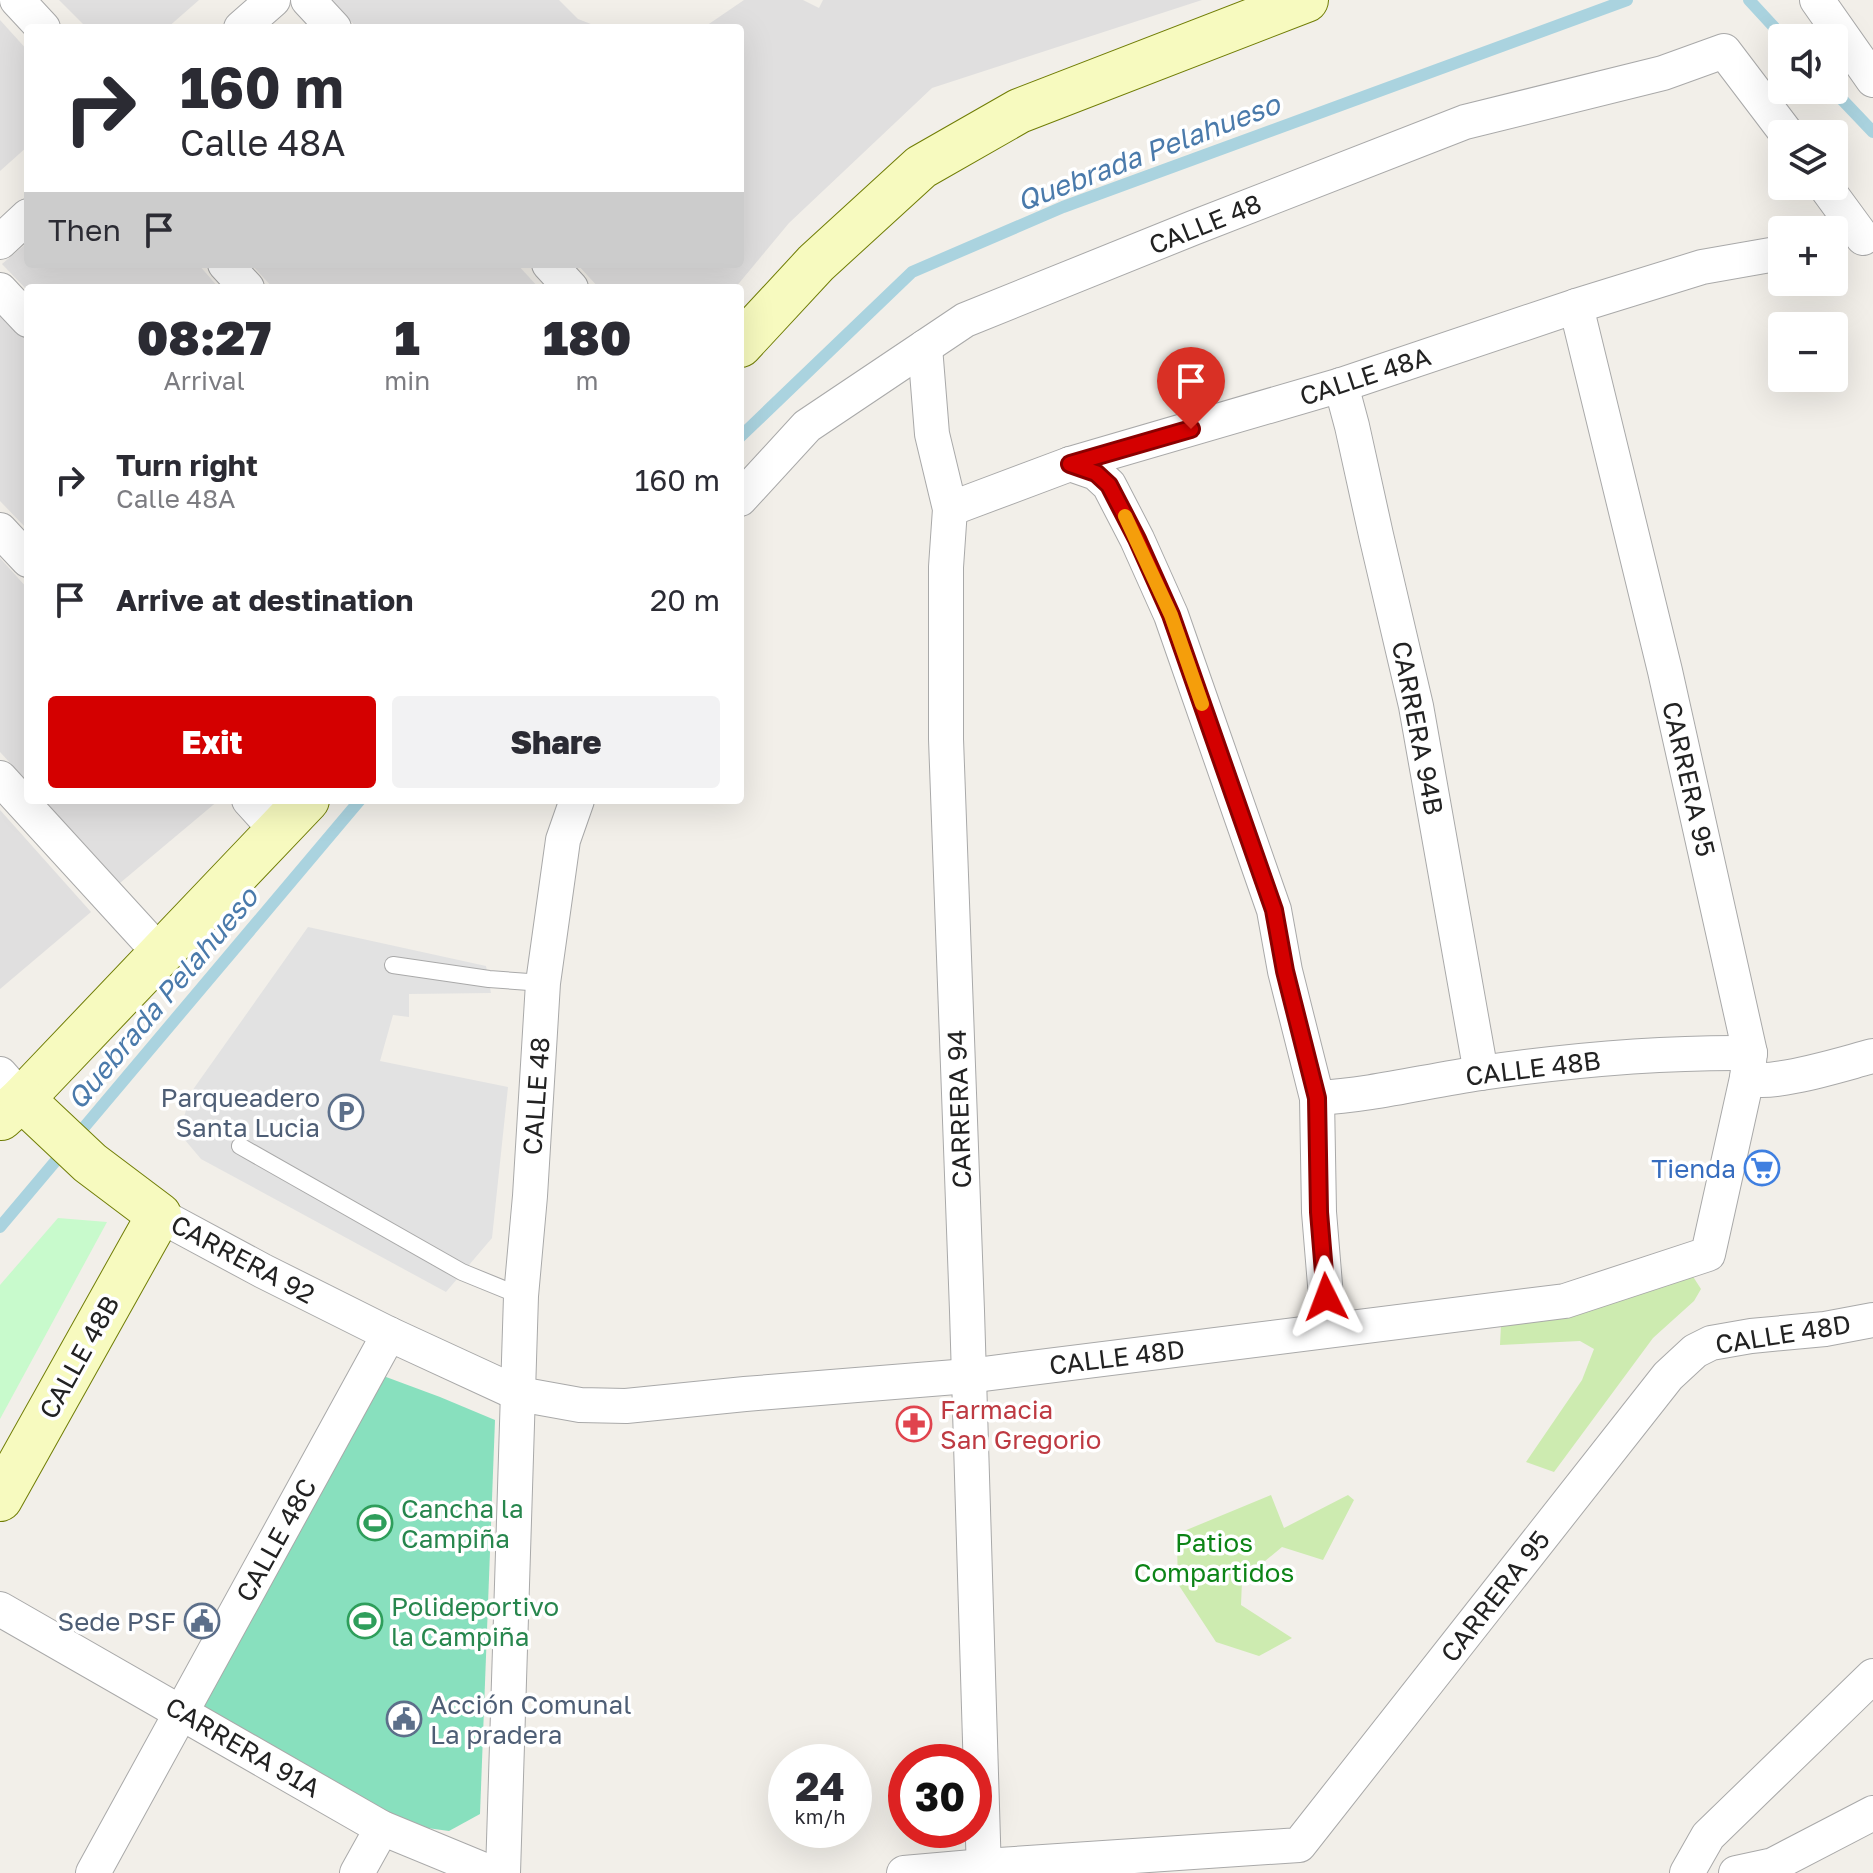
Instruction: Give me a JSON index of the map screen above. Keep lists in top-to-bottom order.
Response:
{
  "streets": {
    "street": [
      "CALLE 48",
      "CALLE 48A",
      "CARRERA 94B",
      "CARRERA 95",
      "CALLE 48B",
      "CARRERA 94",
      "CARRERA 92",
      "CALLE 48D",
      "CALLE 48C",
      "CARRERA 91A"
    ]
  },
  "crossings": [
    ["CALLE 48", "CARRERA 94"],
    ["CALLE 48", "CARRERA 92"],
    ["CALLE 48", "CALLE 48D"],
    ["CALLE 48A", "CARRERA 94B"],
    ["CALLE 48A", "CARRERA 95"],
    ["CALLE 48A", "CARRERA 94"],
    ["CARRERA 94B", "CALLE 48B"],
    ["CARRERA 95", "CALLE 48B"],
    ["CARRERA 95", "CARRERA 94"],
    ["CARRERA 95", "CALLE 48D"],
    ["CALLE 48B", "CARRERA 92"],
    ["CARRERA 94", "CALLE 48D"],
    ["CARRERA 92", "CALLE 48D"],
    ["CARRERA 92", "CALLE 48C"],
    ["CALLE 48C", "CARRERA 91A"]
  ],
  "water": ["Quebrada Pelahueso"],
  "parks": ["Patios Compartidos"],
  "places": {
    "parking": ["Parqueadero Santa Lucia"],
    "supermarket": ["Tienda"],
    "pharmacy": ["Farmacia San Gregorio"],
    "sports": ["Cancha la Campiña", "Polideportivo la Campiña"],
    "public building": ["Sede PSF", "Acción Comunal La pradera"]
  },
  "page": {
    "map_buttons": ["+", "−"],
    "turn": ["160 m", "Calle 48A"],
    "then": "Then",
    "eta": [
      "08:27",
      "Arrival",
      "1",
      "min",
      "180",
      "m"
    ],
    "list": [
      {
        "name": "Turn right",
        "note": "Calle 48A",
        "value": "160 m"
      },
      {
        "name": "Arrive at destination",
        "value": "20 m"
      }
    ],
    "buttons": ["Exit", "Share"],
    "speed": "24 km/h",
    "limit": "30"
  }
}
